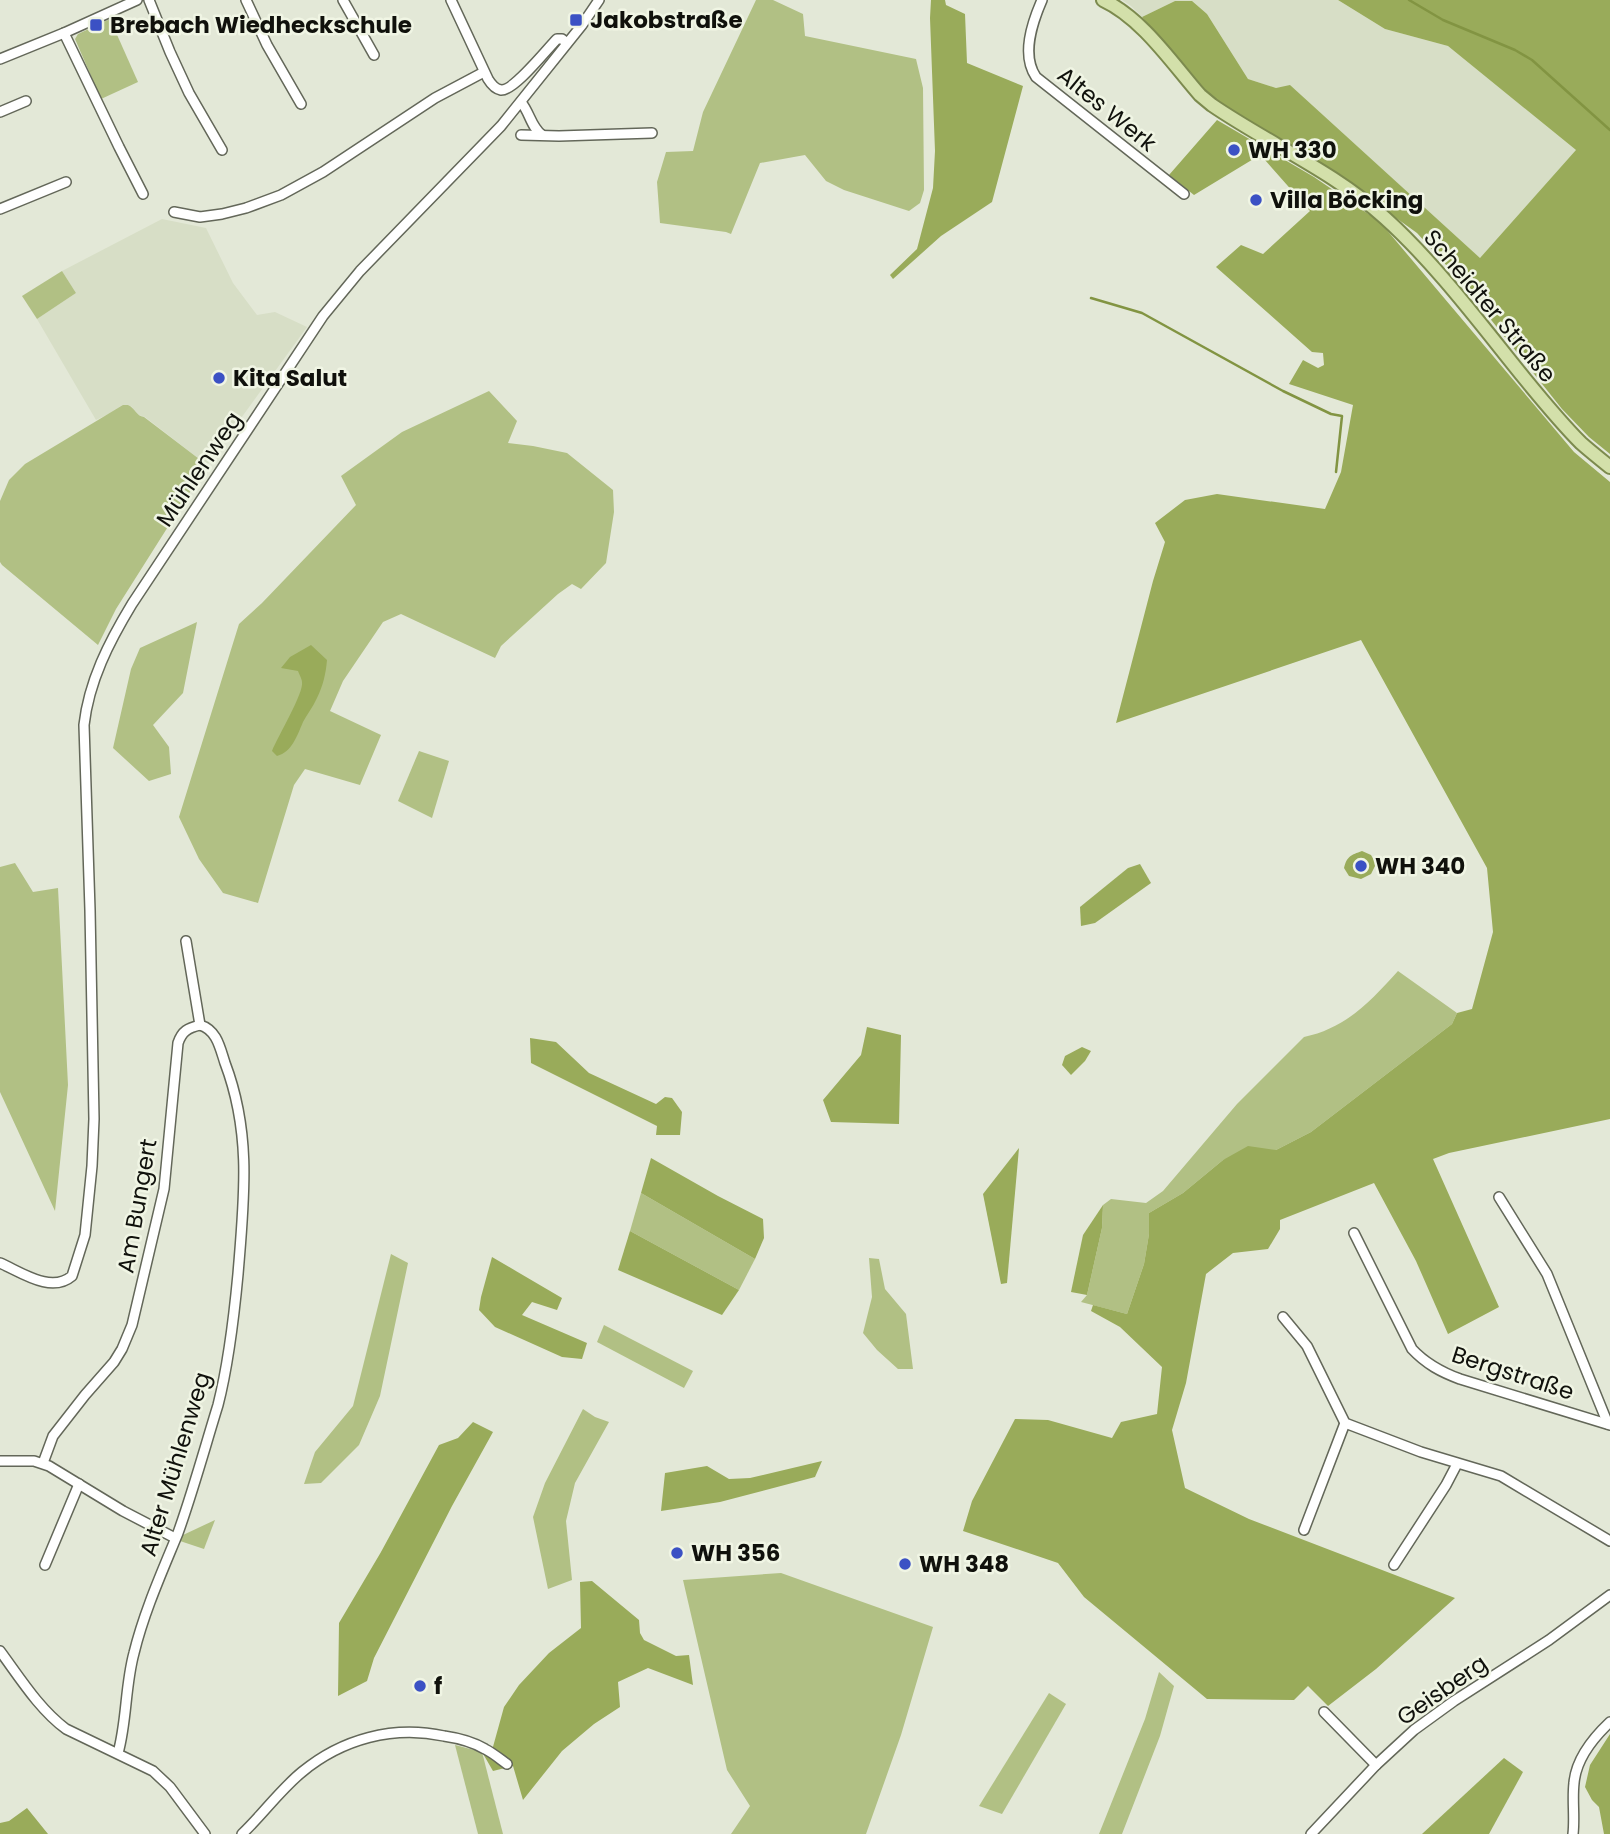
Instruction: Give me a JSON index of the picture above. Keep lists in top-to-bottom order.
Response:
{
  "streets": {
    "main road": ["Scheidter Straße"],
    "street": [
      "Altes Werk",
      "Mühlenweg",
      "Am Bungert",
      "Bergstraße",
      "Alter Mühlenweg",
      "Geisberg"
    ]
  },
  "crossings": [
    ["Am Bungert", "Alter Mühlenweg"]
  ],
  "places": {
    "transit": ["Jakobstraße", "Brebach Wiedheckschule"],
    "other": [
      "WH 330",
      "Villa Böcking",
      "Kita Salut",
      "WH 340",
      "WH 356",
      "WH 348",
      "f"
    ]
  }
}
